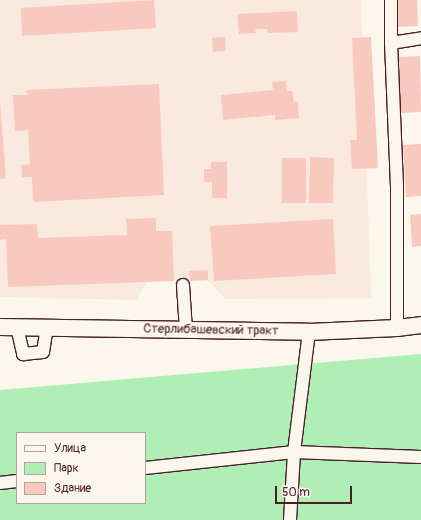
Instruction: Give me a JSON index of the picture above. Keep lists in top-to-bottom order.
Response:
{
  "streets": {
    "main road": ["Стерлибашевский тракт"]
  },
  "legend": ["Улица", "Парк", "Здание"],
  "scale_bar": "50 m"
}
